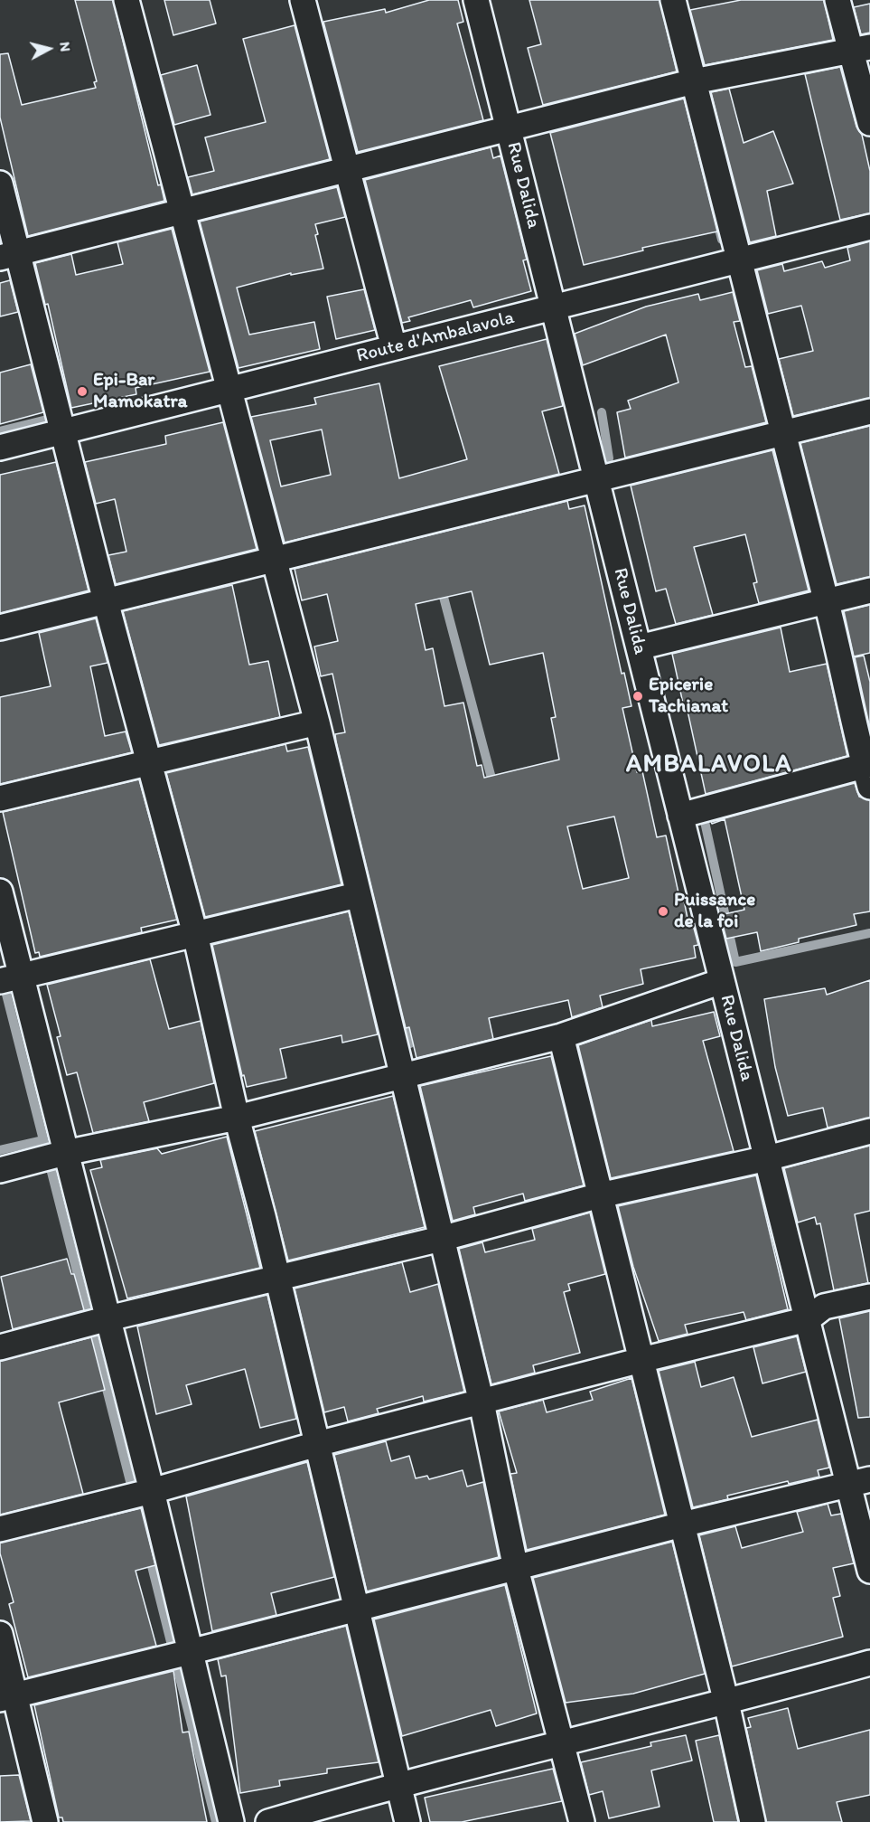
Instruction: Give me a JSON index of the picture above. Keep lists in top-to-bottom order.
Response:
{
  "streets": {
    "street": ["Rue Dalida", "Route d'Ambalavola"]
  },
  "crossings": [
    ["Rue Dalida", "Route d'Ambalavola"]
  ],
  "districts": ["AMBALAVOLA"],
  "places": ["Epi-Bar Mamokatra", "Epicerie Tachianat", "Puissance de la foi"],
  "north": "right"
}
